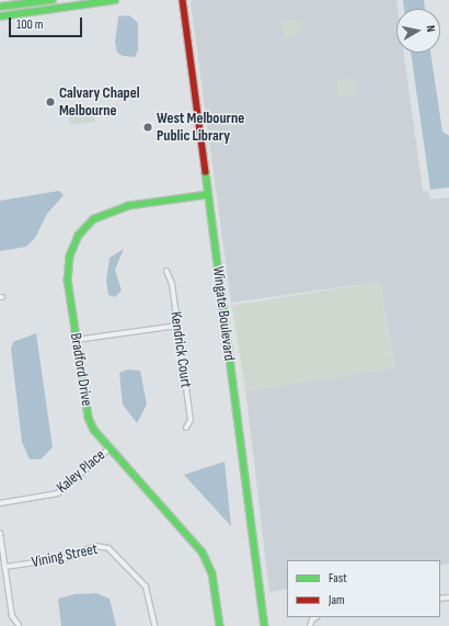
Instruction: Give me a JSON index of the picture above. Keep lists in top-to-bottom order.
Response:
{
  "streets": {
    "street": [
      "Wingate Boulevard",
      "Kendrick Court",
      "Bradford Drive",
      "Kaley Place",
      "Vining Street"
    ]
  },
  "crossings": [
    ["Wingate Boulevard", "Bradford Drive"],
    ["Bradford Drive", "Kaley Place"]
  ],
  "places": ["Calvary Chapel Melbourne", "West Melbourne Public Library"],
  "legend": ["Fast", "Jam"],
  "scale_bar": "100 m",
  "north": "right"
}
